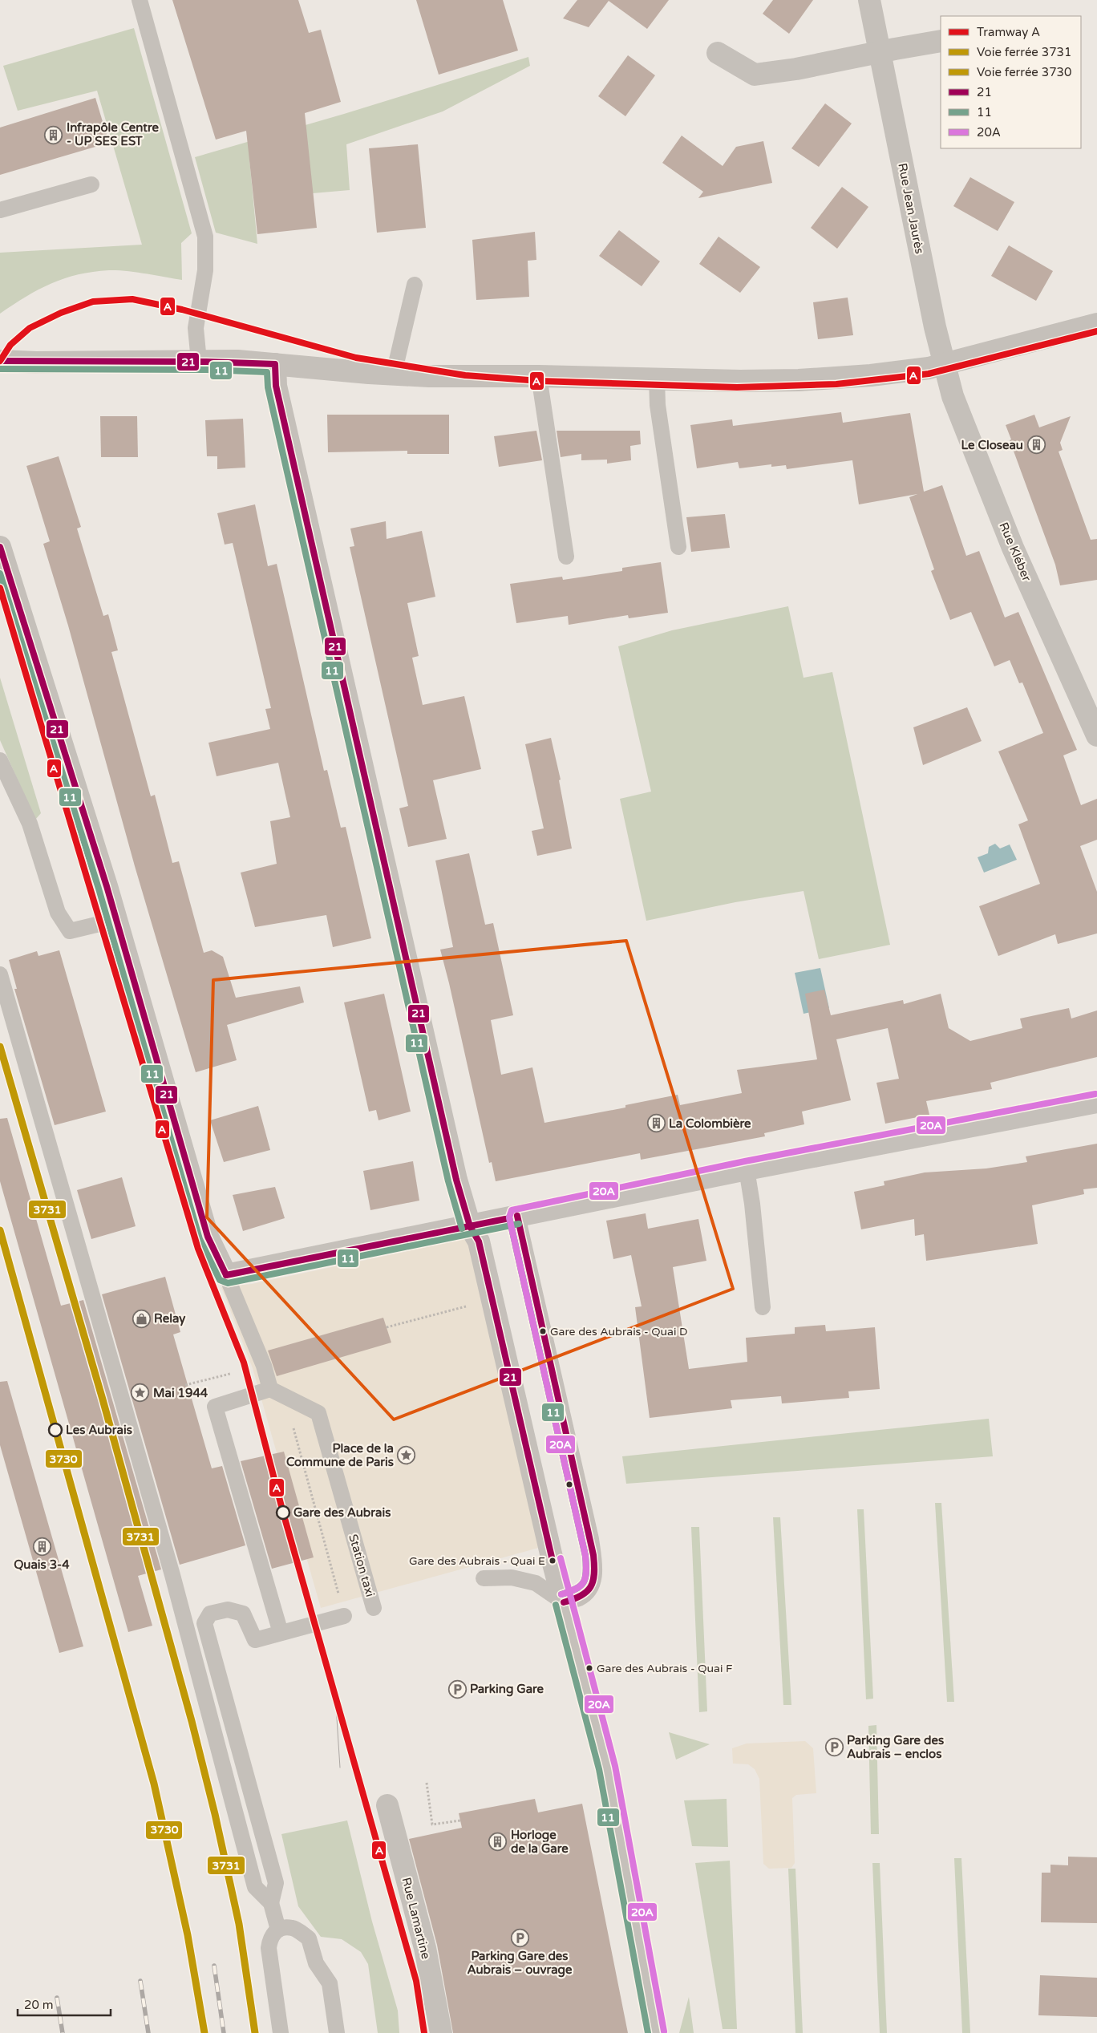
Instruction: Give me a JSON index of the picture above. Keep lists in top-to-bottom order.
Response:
{
  "streets": {
    "street": ["Rue Jean Jaurès", "Rue Kléber", "Rue Lamartine"],
    "lane": ["Station taxi"]
  },
  "crossings": [
    ["Rue Jean Jaurès", "Rue Kléber"]
  ],
  "places": {
    "building": [
      "Infrapôle Centre - UP SES EST",
      "Le Closeau",
      "La Colombière",
      "Quais 3-4",
      "Horloge de la Gare"
    ],
    "shop": ["Relay"],
    "other": [
      "Gare des Aubrais - Quai D",
      "Les Aubrais",
      "Gare des Aubrais",
      "Gare des Aubrais - Quai E",
      "Gare des Aubrais - Quai F"
    ],
    "place": ["Mai 1944", "Place de la Commune de Paris"],
    "parking": ["Parking Gare", "Parking Gare des Aubrais – enclos", "Parking Gare des Aubrais – ouvrage"]
  },
  "lines": [
    "tram line A",
    "transit line 21",
    "transit line 11",
    "rail line 3731",
    "transit line 20A",
    "rail line 3730"
  ],
  "legend": [
    "Tramway A",
    "Voie ferrée 3731",
    "Voie ferrée 3730",
    "21",
    "11",
    "20A"
  ],
  "scale_bar": "20 m"
}
